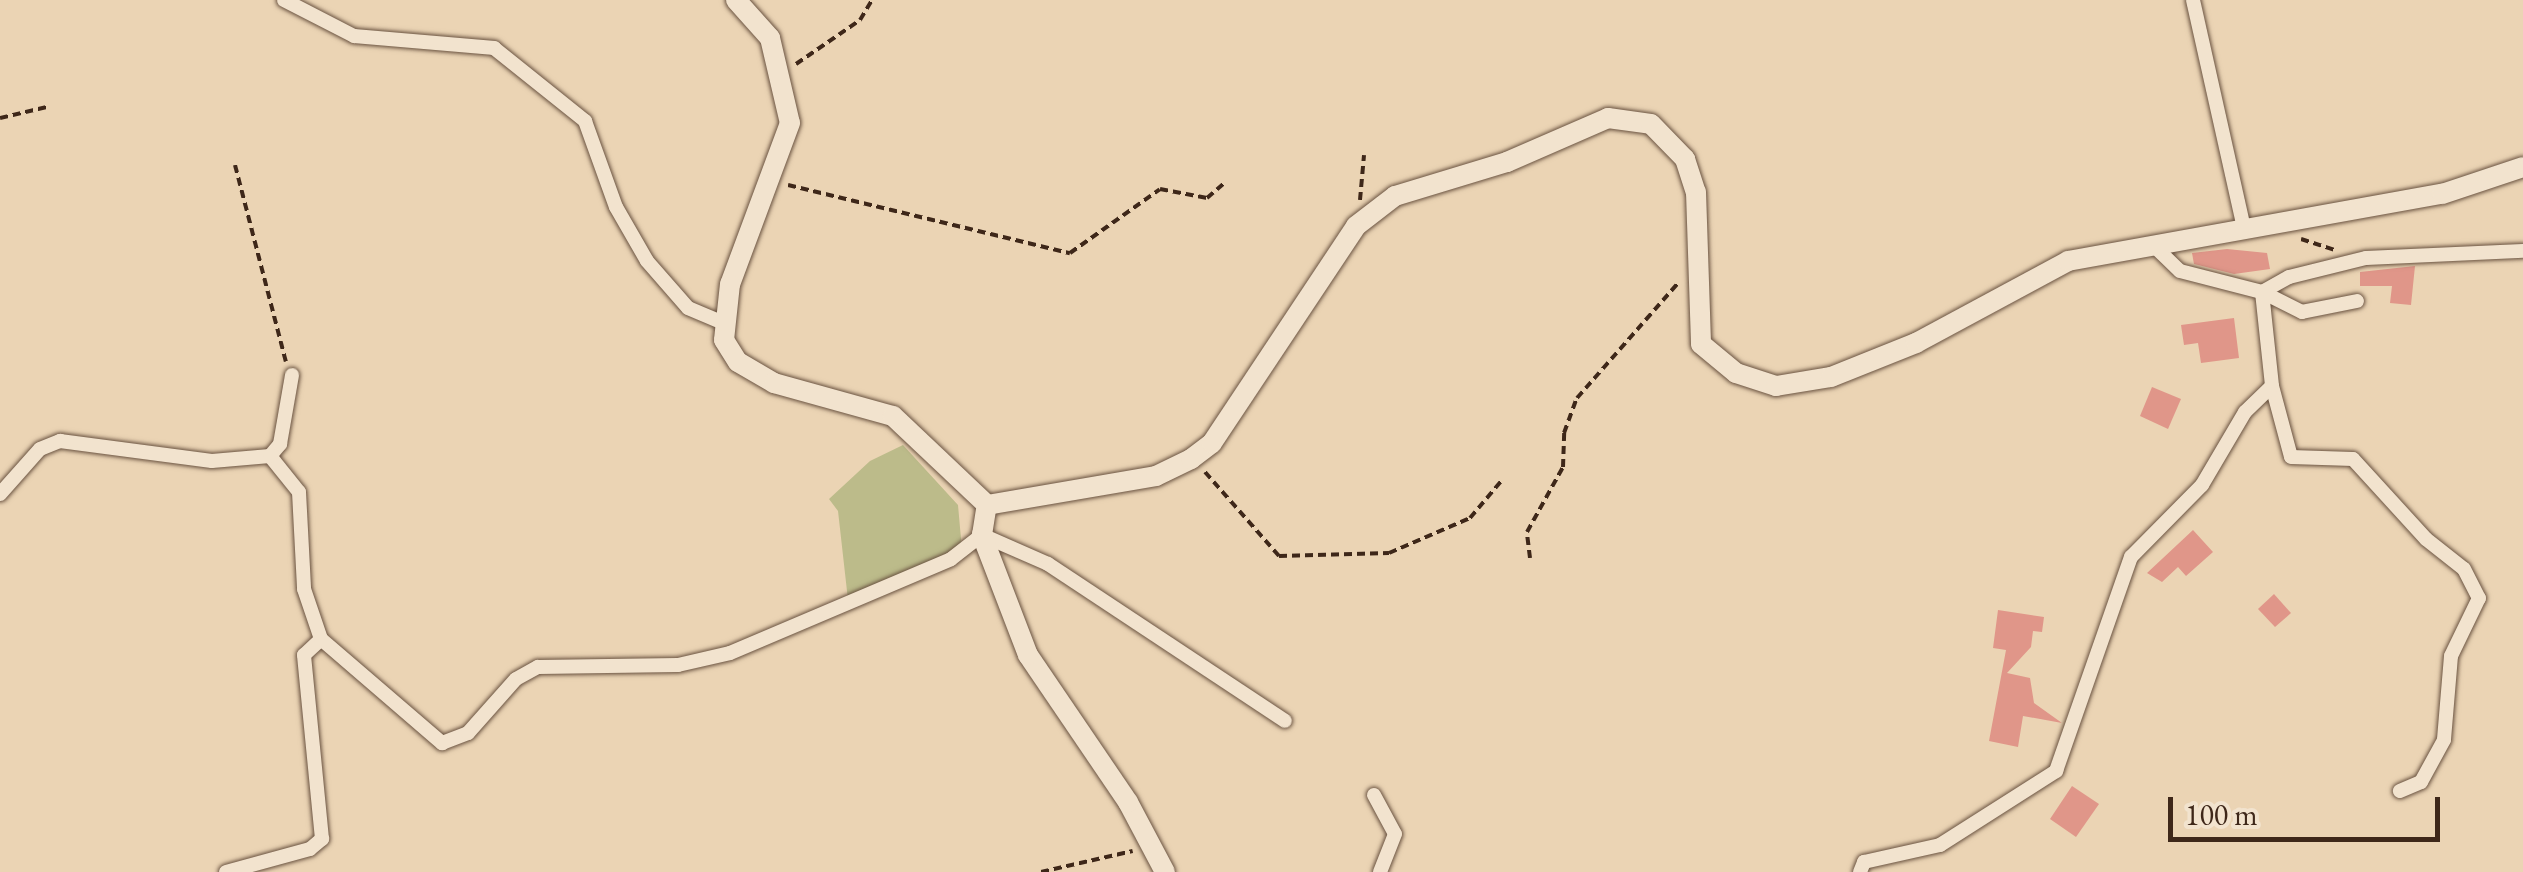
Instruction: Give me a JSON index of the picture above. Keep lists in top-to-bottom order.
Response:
{
  "scale_bar": "100 m"
}
